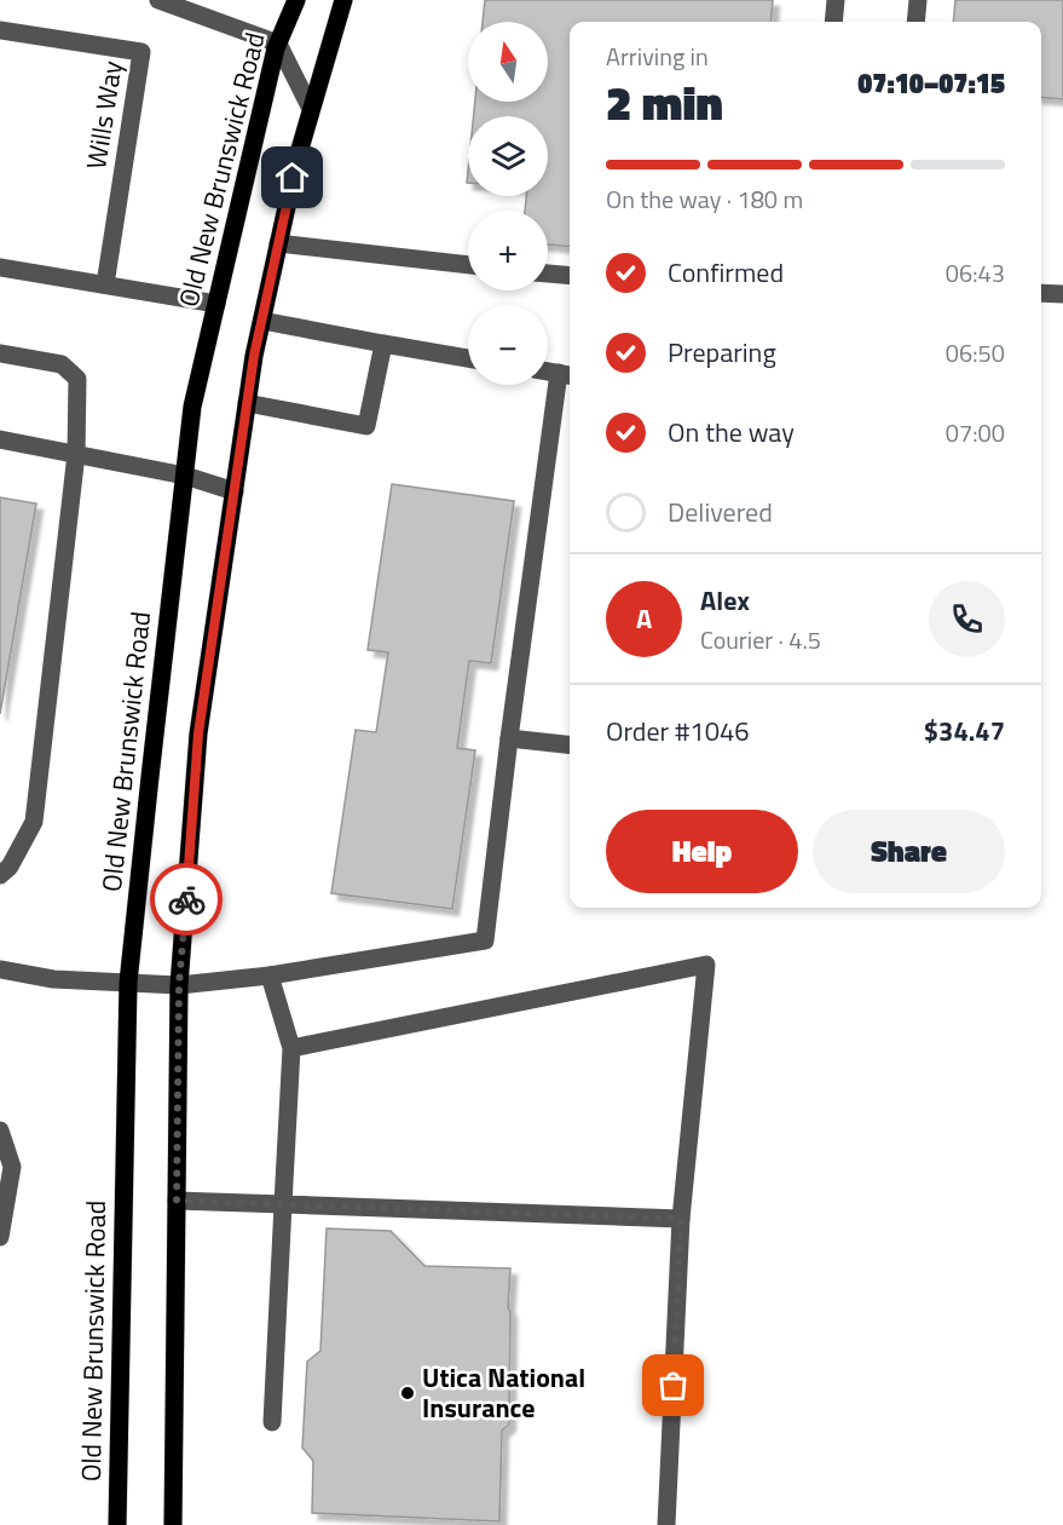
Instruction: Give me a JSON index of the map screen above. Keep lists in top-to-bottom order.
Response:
{
  "streets": {
    "main road": ["Old New Brunswick Road"],
    "lane": ["Wills Way"]
  },
  "places": ["Utica National Insurance"],
  "north": "top",
  "page": {
    "map_buttons": ["+", "−"],
    "heading": ["2 min", "Arriving in", "07:10–07:15"],
    "panel": [
      "Alex",
      "Courier · 4.5",
      "Order #1046",
      "$34.47"
    ],
    "bar": "On the way · 180 m",
    "list": [
      ["Confirmed", "06:43"],
      ["Preparing", "06:50"],
      ["On the way", "07:00"],
      "Delivered"
    ],
    "round": "A",
    "buttons": ["Help", "Share"]
  }
}
